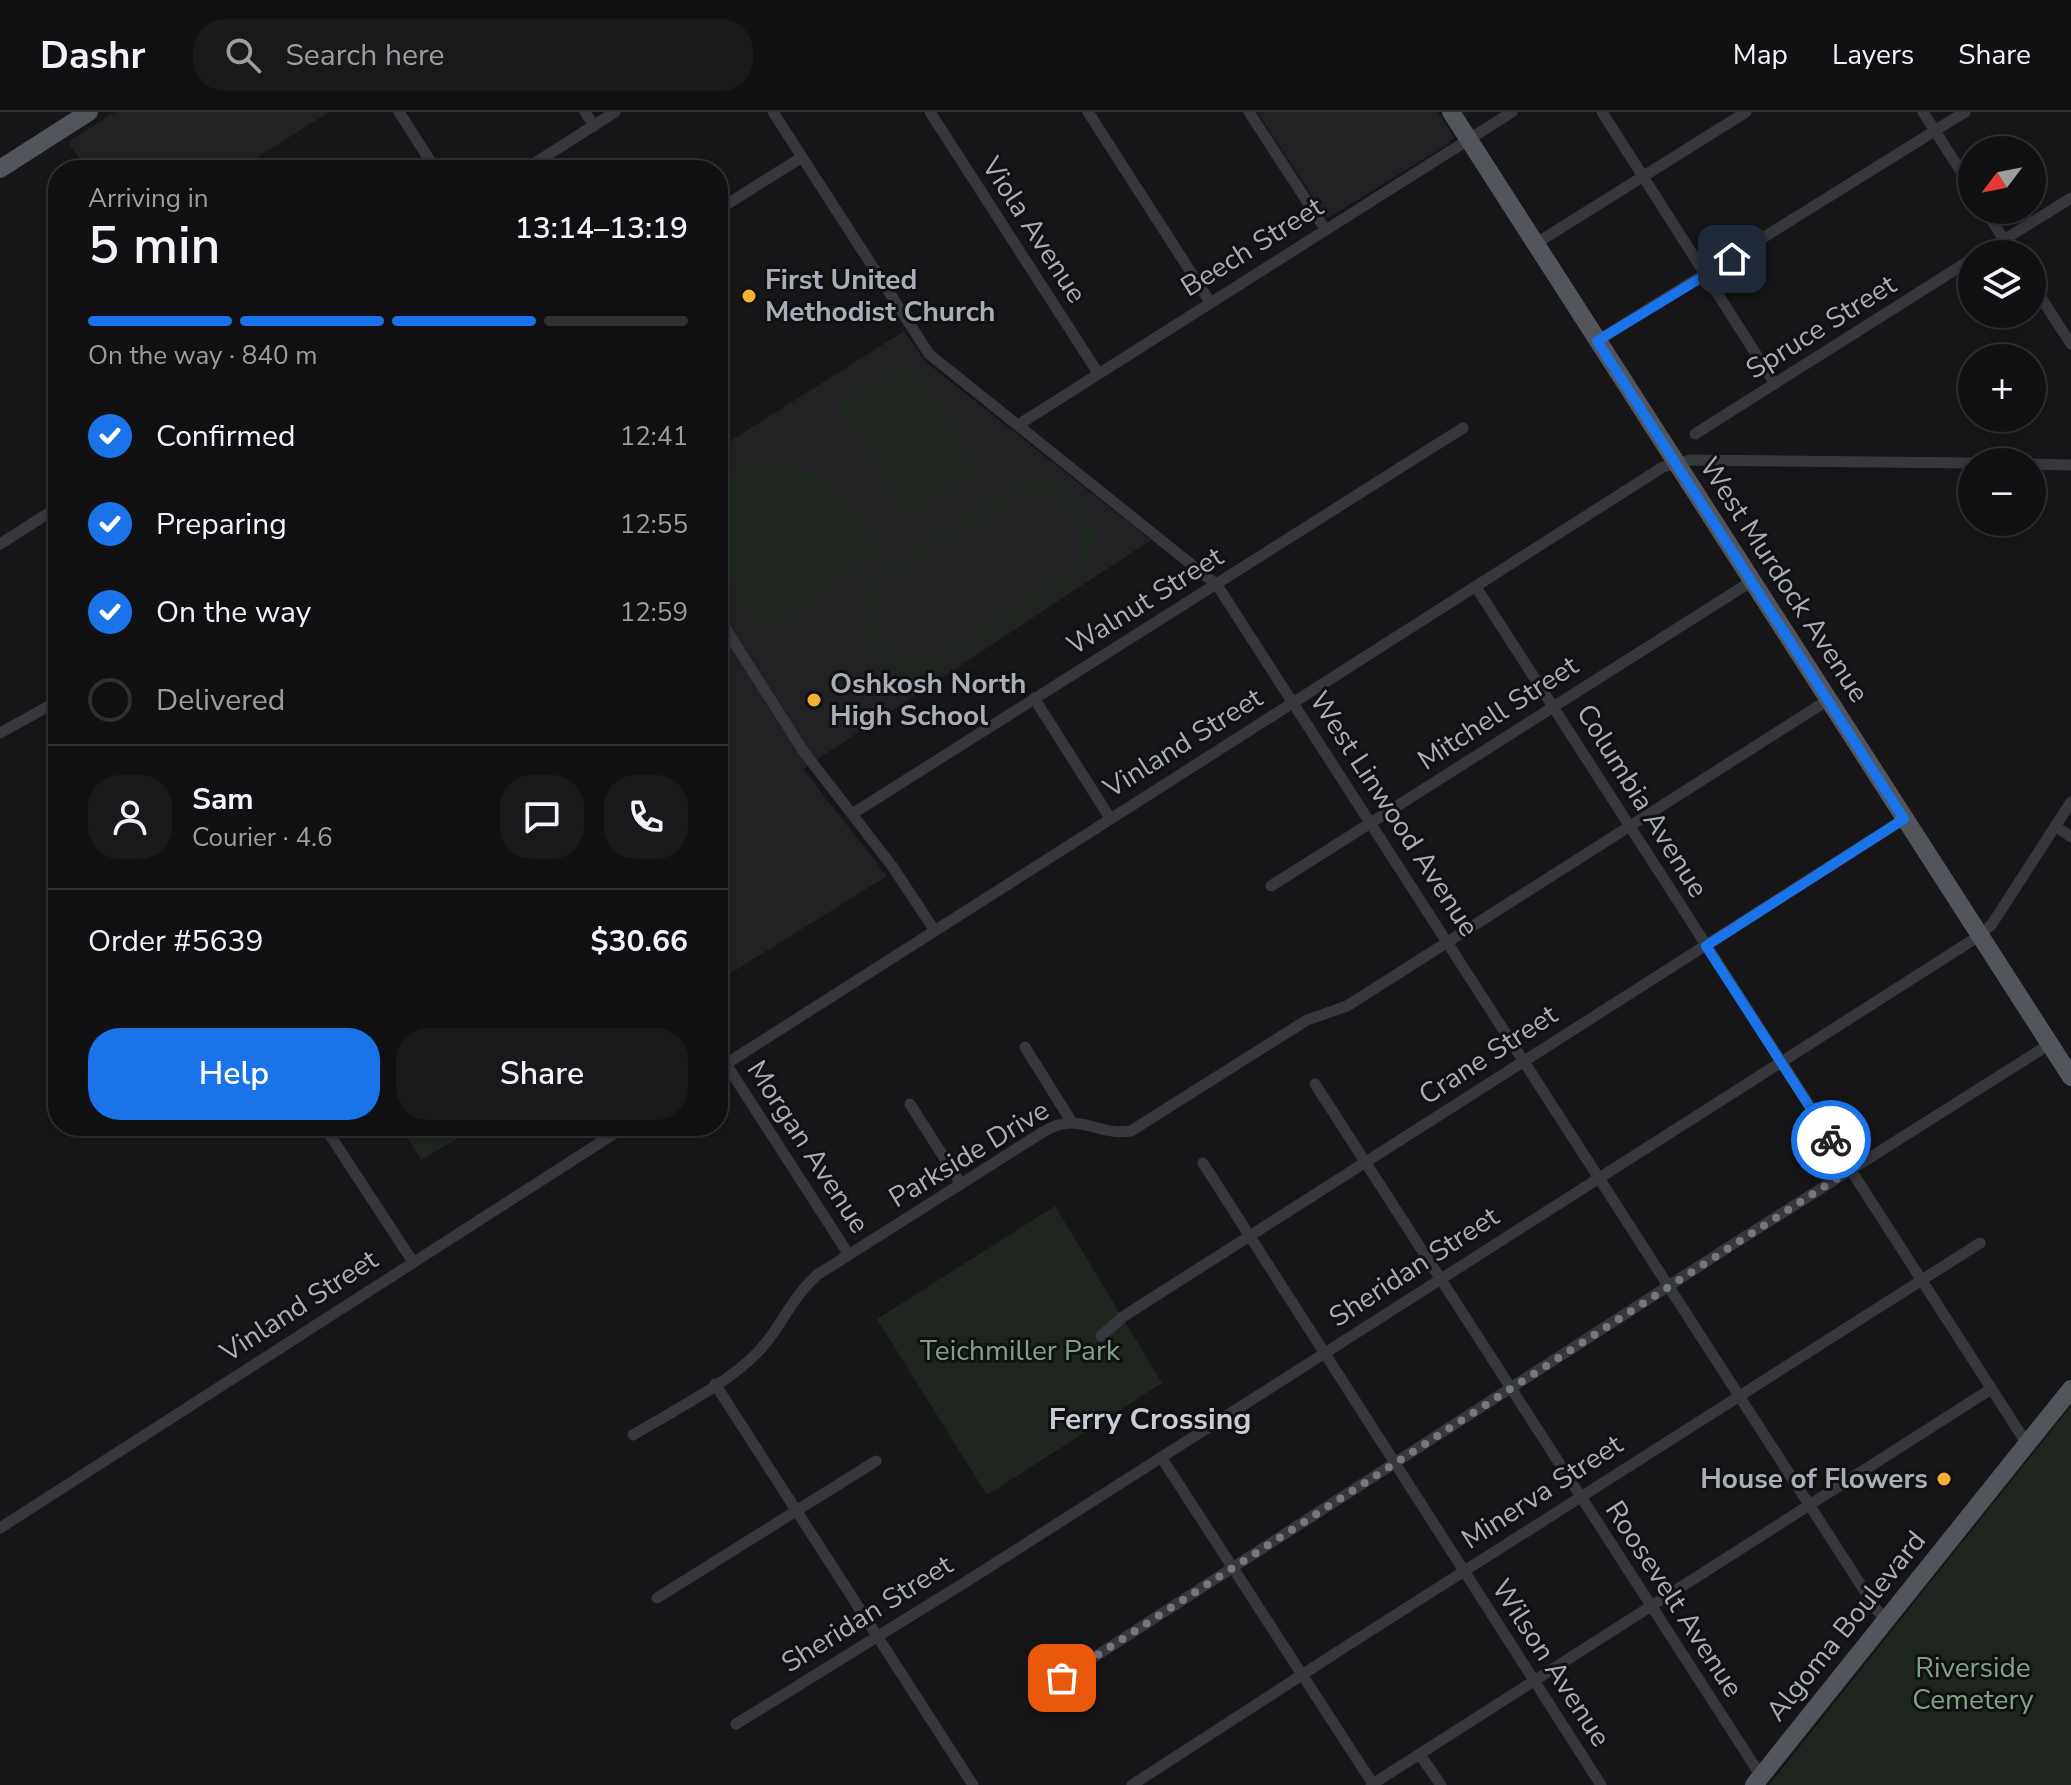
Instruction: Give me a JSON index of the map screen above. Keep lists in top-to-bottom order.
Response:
{
  "streets": {
    "main road": ["West Murdock Avenue", "Algoma Boulevard"],
    "street": [
      "Viola Avenue",
      "Beech Street",
      "Spruce Street",
      "Walnut Street",
      "Mitchell Street",
      "Vinland Street",
      "Columbia Avenue",
      "West Linwood Avenue",
      "Crane Street",
      "Morgan Avenue",
      "Parkside Drive",
      "Sheridan Street",
      "Minerva Street",
      "Roosevelt Avenue",
      "Wilson Avenue"
    ]
  },
  "crossings": [
    ["Viola Avenue", "Beech Street"],
    ["Beech Street", "West Murdock Avenue"],
    ["Beech Street", "West Linwood Avenue"],
    ["West Murdock Avenue", "Mitchell Street"],
    ["West Murdock Avenue", "Vinland Street"],
    ["West Murdock Avenue", "Crane Street"],
    ["West Murdock Avenue", "Parkside Drive"],
    ["West Murdock Avenue", "Sheridan Street"],
    ["Walnut Street", "West Linwood Avenue"],
    ["Mitchell Street", "Columbia Avenue"],
    ["Mitchell Street", "West Linwood Avenue"],
    ["Vinland Street", "Columbia Avenue"],
    ["Vinland Street", "West Linwood Avenue"],
    ["Columbia Avenue", "Crane Street"],
    ["Columbia Avenue", "Parkside Drive"],
    ["Columbia Avenue", "Sheridan Street"],
    ["Columbia Avenue", "Minerva Street"],
    ["Columbia Avenue", "Algoma Boulevard"],
    ["West Linwood Avenue", "Crane Street"],
    ["West Linwood Avenue", "Parkside Drive"],
    ["West Linwood Avenue", "Sheridan Street"],
    ["West Linwood Avenue", "Minerva Street"],
    ["West Linwood Avenue", "Algoma Boulevard"],
    ["Crane Street", "Roosevelt Avenue"],
    ["Crane Street", "Wilson Avenue"],
    ["Morgan Avenue", "Parkside Drive"],
    ["Sheridan Street", "Roosevelt Avenue"],
    ["Sheridan Street", "Wilson Avenue"],
    ["Minerva Street", "Roosevelt Avenue"],
    ["Minerva Street", "Wilson Avenue"],
    ["Roosevelt Avenue", "Algoma Boulevard"]
  ],
  "districts": ["Ferry Crossing"],
  "parks": ["Teichmiller Park", "Riverside Cemetery"],
  "places": ["First United Methodist Church", "Oshkosh North High School", "House of Flowers"],
  "north": "bottom left",
  "page": {
    "header": "Dashr",
    "search": "Search here",
    "nav": ["Map", "Layers", "Share"],
    "map_buttons": ["+", "−"],
    "heading": ["5 min", "Arriving in", "13:14–13:19"],
    "panel": [
      "Sam",
      "Courier · 4.6",
      "Order #5639",
      "$30.66"
    ],
    "bar": "On the way · 840 m",
    "list": [
      ["Confirmed", "12:41"],
      ["Preparing", "12:55"],
      ["On the way", "12:59"],
      "Delivered"
    ],
    "buttons": ["Help", "Share"]
  }
}
